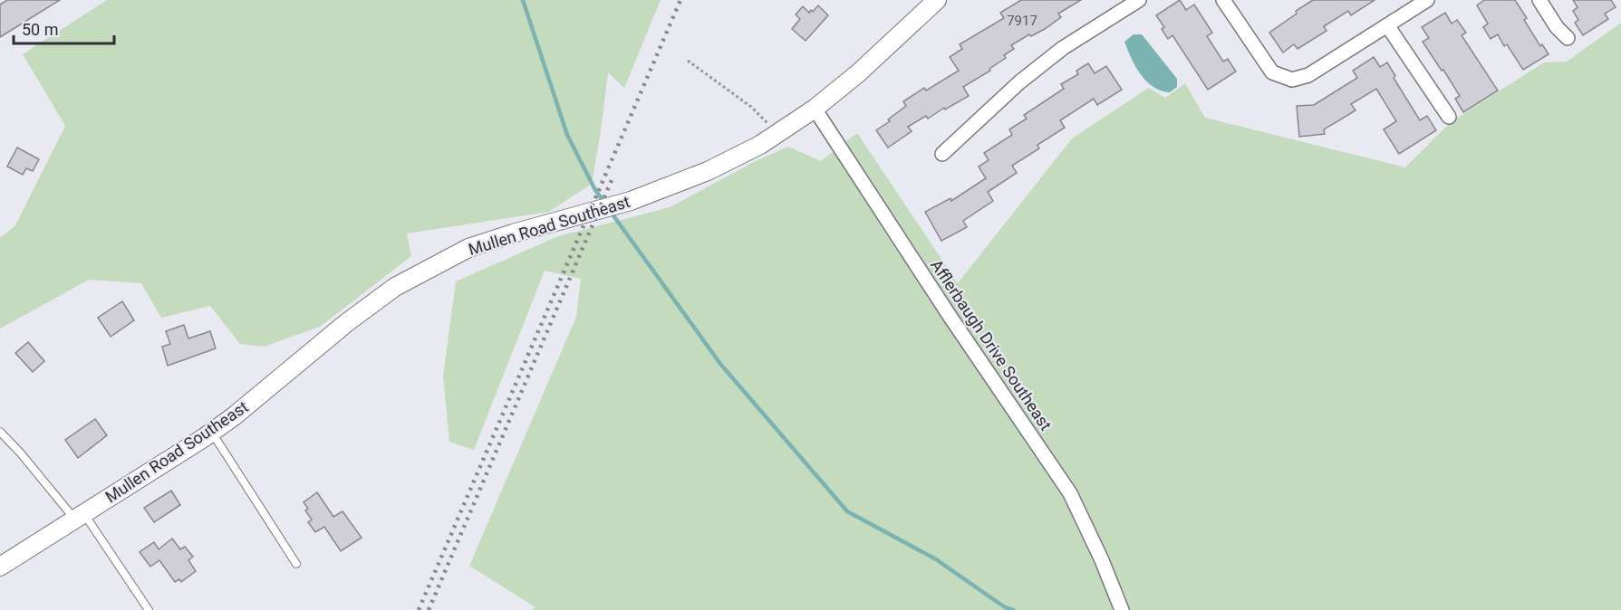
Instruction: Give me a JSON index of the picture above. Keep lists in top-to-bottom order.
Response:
{
  "streets": {
    "street": ["Mullen Road Southeast", "Afflerbaugh Drive Southeast"]
  },
  "crossings": [
    ["Mullen Road Southeast", "Afflerbaugh Drive Southeast"]
  ],
  "house_numbers": ["7917"],
  "scale_bar": "50 m"
}
